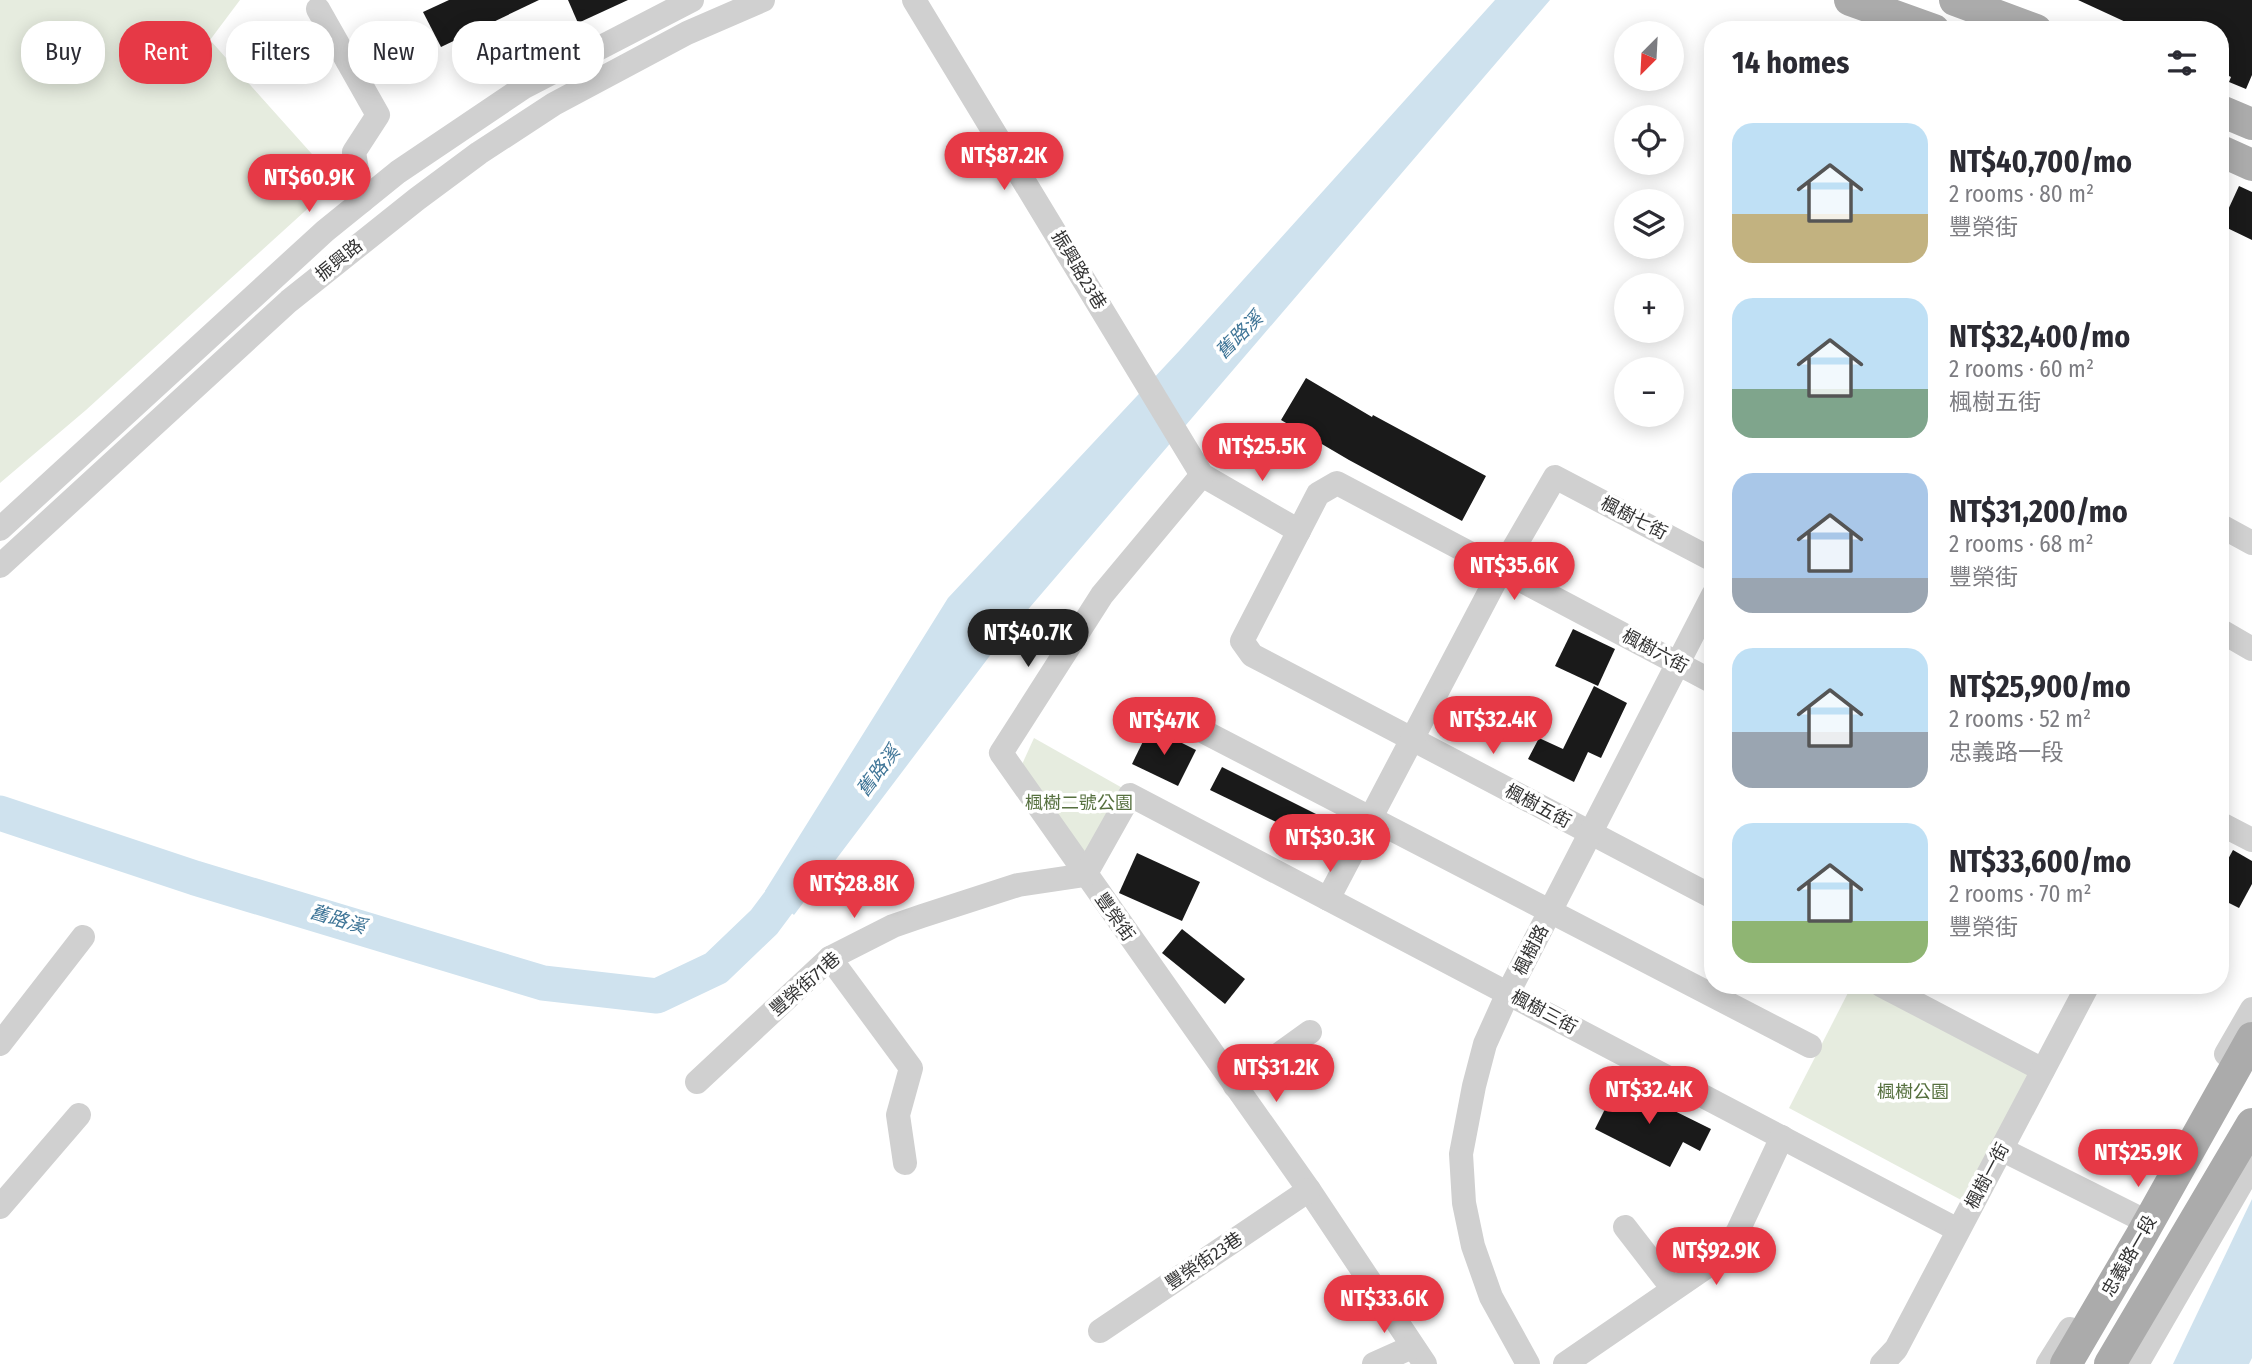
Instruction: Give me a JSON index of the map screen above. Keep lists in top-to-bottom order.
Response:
{
  "streets": {
    "main road": ["忠義路一段"],
    "street": [
      "振興路",
      "振興路23巷",
      "楓樹七街",
      "楓樹六街",
      "楓樹五街",
      "豐榮街",
      "楓樹路",
      "豐榮街71巷",
      "楓樹三街",
      "楓樹一街",
      "豐榮街23巷"
    ]
  },
  "crossings": [
    ["振興路23巷", "豐榮街"],
    ["楓樹七街", "楓樹六街"],
    ["楓樹六街", "楓樹五街"],
    ["楓樹六街", "楓樹路"],
    ["楓樹五街", "楓樹路"],
    ["豐榮街", "豐榮街71巷"],
    ["豐榮街", "楓樹三街"],
    ["豐榮街", "豐榮街23巷"],
    ["楓樹路", "楓樹三街"],
    ["豐榮街71巷", "楓樹三街"],
    ["楓樹三街", "楓樹一街"]
  ],
  "water": ["舊路溪"],
  "parks": ["楓樹二號公園", "楓樹公園"],
  "north": "bottom left",
  "page": {
    "map_buttons": ["+", "−"],
    "chip": [
      "Buy",
      "Rent",
      "Filters",
      "New",
      "Apartment"
    ],
    "heading": "14 homes",
    "list": [
      {
        "name": "NT$40,700/mo",
        "note": "2 rooms · 80 m² · 豐榮街"
      },
      {
        "name": "NT$32,400/mo",
        "note": "2 rooms · 60 m² · 楓樹五街"
      },
      {
        "name": "NT$31,200/mo",
        "note": "2 rooms · 68 m² · 豐榮街"
      },
      {
        "name": "NT$25,900/mo",
        "note": "2 rooms · 52 m² · 忠義路一段"
      },
      {
        "name": "NT$33,600/mo",
        "note": "2 rooms · 70 m² · 豐榮街"
      }
    ],
    "price": [
      "NT$87.2K",
      "NT$60.9K",
      "NT$25.5K",
      "NT$35.6K",
      "NT$40.7K",
      "NT$32.4K",
      "NT$47K",
      "NT$30.3K",
      "NT$28.8K",
      "NT$31.2K",
      "NT$32.4K",
      "NT$25.9K",
      "NT$92.9K",
      "NT$33.6K"
    ]
  }
}
